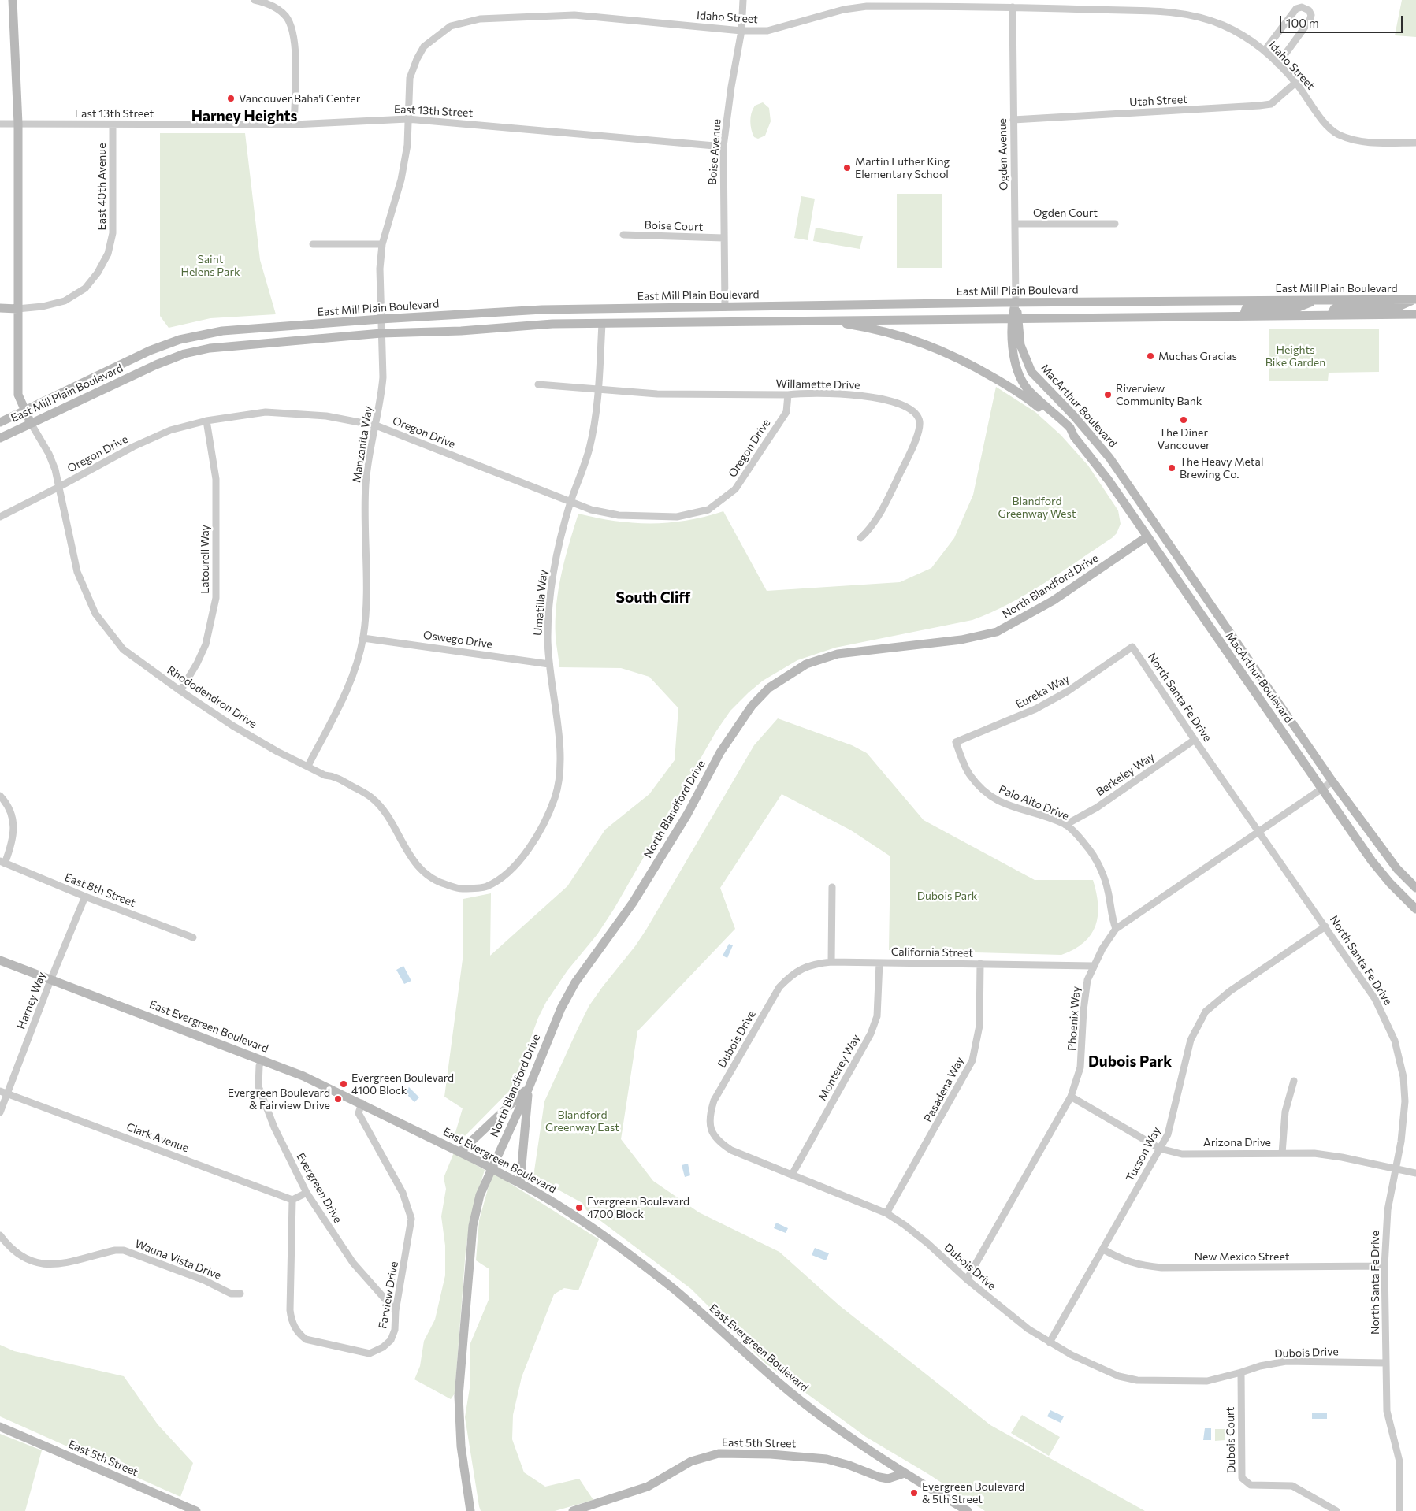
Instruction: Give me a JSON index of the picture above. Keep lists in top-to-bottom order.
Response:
{
  "streets": {
    "street": [
      "Idaho Street",
      "Utah Street",
      "East 13th Street",
      "Boise Avenue",
      "Ogden Avenue",
      "East 40th Avenue",
      "Ogden Court",
      "Boise Court",
      "East Mill Plain Boulevard",
      "Willamette Drive",
      "MacArthur Boulevard",
      "Oregon Drive",
      "Manzanita Way",
      "Latourell Way",
      "North Blandford Drive",
      "Umatilla Way",
      "Oswego Drive",
      "Eureka Way",
      "Rhododendron Drive",
      "North Santa Fe Drive",
      "Berkeley Way",
      "Palo Alto Drive",
      "East 8th Street",
      "California Street",
      "Harney Way",
      "Phoenix Way",
      "East Evergreen Boulevard",
      "Dubois Drive",
      "Monterey Way",
      "Pasadena Way",
      "Clark Avenue",
      "Arizona Drive",
      "Tucson Way",
      "Evergreen Drive",
      "New Mexico Street",
      "Wauna Vista Drive",
      "Farview Drive",
      "Dubois Court",
      "East 5th Street"
    ]
  },
  "crossings": [
    ["Idaho Street", "Utah Street"],
    ["Idaho Street", "East 13th Street"],
    ["Idaho Street", "Boise Avenue"],
    ["Idaho Street", "Ogden Avenue"],
    ["Idaho Street", "Manzanita Way"],
    ["Utah Street", "Ogden Avenue"],
    ["East 13th Street", "Boise Avenue"],
    ["East 13th Street", "East 40th Avenue"],
    ["East 13th Street", "Manzanita Way"],
    ["Boise Avenue", "Boise Court"],
    ["Boise Avenue", "East Mill Plain Boulevard"],
    ["Ogden Avenue", "Ogden Court"],
    ["Ogden Avenue", "East Mill Plain Boulevard"],
    ["Ogden Avenue", "MacArthur Boulevard"],
    ["East Mill Plain Boulevard", "MacArthur Boulevard"],
    ["East Mill Plain Boulevard", "Manzanita Way"],
    ["East Mill Plain Boulevard", "Umatilla Way"],
    ["East Mill Plain Boulevard", "Rhododendron Drive"],
    ["Willamette Drive", "Oregon Drive"],
    ["Willamette Drive", "Umatilla Way"],
    ["MacArthur Boulevard", "North Blandford Drive"],
    ["MacArthur Boulevard", "Phoenix Way"],
    ["Oregon Drive", "Manzanita Way"],
    ["Oregon Drive", "Latourell Way"],
    ["Oregon Drive", "Umatilla Way"],
    ["Oregon Drive", "Rhododendron Drive"],
    ["Manzanita Way", "Oswego Drive"],
    ["Manzanita Way", "Rhododendron Drive"],
    ["Latourell Way", "Rhododendron Drive"],
    ["Umatilla Way", "Oswego Drive"],
    ["Umatilla Way", "Rhododendron Drive"],
    ["Eureka Way", "North Santa Fe Drive"],
    ["Eureka Way", "Palo Alto Drive"],
    ["North Santa Fe Drive", "Berkeley Way"],
    ["North Santa Fe Drive", "Phoenix Way"],
    ["North Santa Fe Drive", "Dubois Drive"],
    ["North Santa Fe Drive", "Arizona Drive"],
    ["North Santa Fe Drive", "Tucson Way"],
    ["North Santa Fe Drive", "New Mexico Street"],
    ["Berkeley Way", "Palo Alto Drive"],
    ["Palo Alto Drive", "Phoenix Way"],
    ["East 8th Street", "Harney Way"],
    ["California Street", "Phoenix Way"],
    ["California Street", "Dubois Drive"],
    ["California Street", "Monterey Way"],
    ["California Street", "Pasadena Way"],
    ["Harney Way", "East Evergreen Boulevard"],
    ["Harney Way", "Clark Avenue"],
    ["Phoenix Way", "Dubois Drive"],
    ["Phoenix Way", "Arizona Drive"],
    ["East Evergreen Boulevard", "Evergreen Drive"],
    ["East Evergreen Boulevard", "Farview Drive"],
    ["East Evergreen Boulevard", "East 5th Street"],
    ["Dubois Drive", "Monterey Way"],
    ["Dubois Drive", "Pasadena Way"],
    ["Dubois Drive", "Tucson Way"],
    ["Dubois Drive", "Dubois Court"],
    ["Clark Avenue", "Farview Drive"],
    ["Arizona Drive", "Tucson Way"],
    ["Tucson Way", "New Mexico Street"],
    ["Evergreen Drive", "Farview Drive"]
  ],
  "districts": ["Harney Heights", "South Cliff", "Dubois Park"],
  "parks": [
    "Saint Helens Park",
    "Heights Bike Garden",
    "Blandford Greenway West",
    "Dubois Park",
    "Blandford Greenway East"
  ],
  "places": [
    "Vancouver Baha'i Center",
    "Martin Luther King Elementary School",
    "Muchas Gracias",
    "Riverview Community Bank",
    "The Diner Vancouver",
    "The Heavy Metal Brewing Co.",
    "Evergreen Boulevard 4100 Block",
    "Evergreen Boulevard & Fairview Drive",
    "Evergreen Boulevard 4700 Block",
    "Evergreen Boulevard & 5th Street"
  ],
  "scale_bar": "100 m"
}
